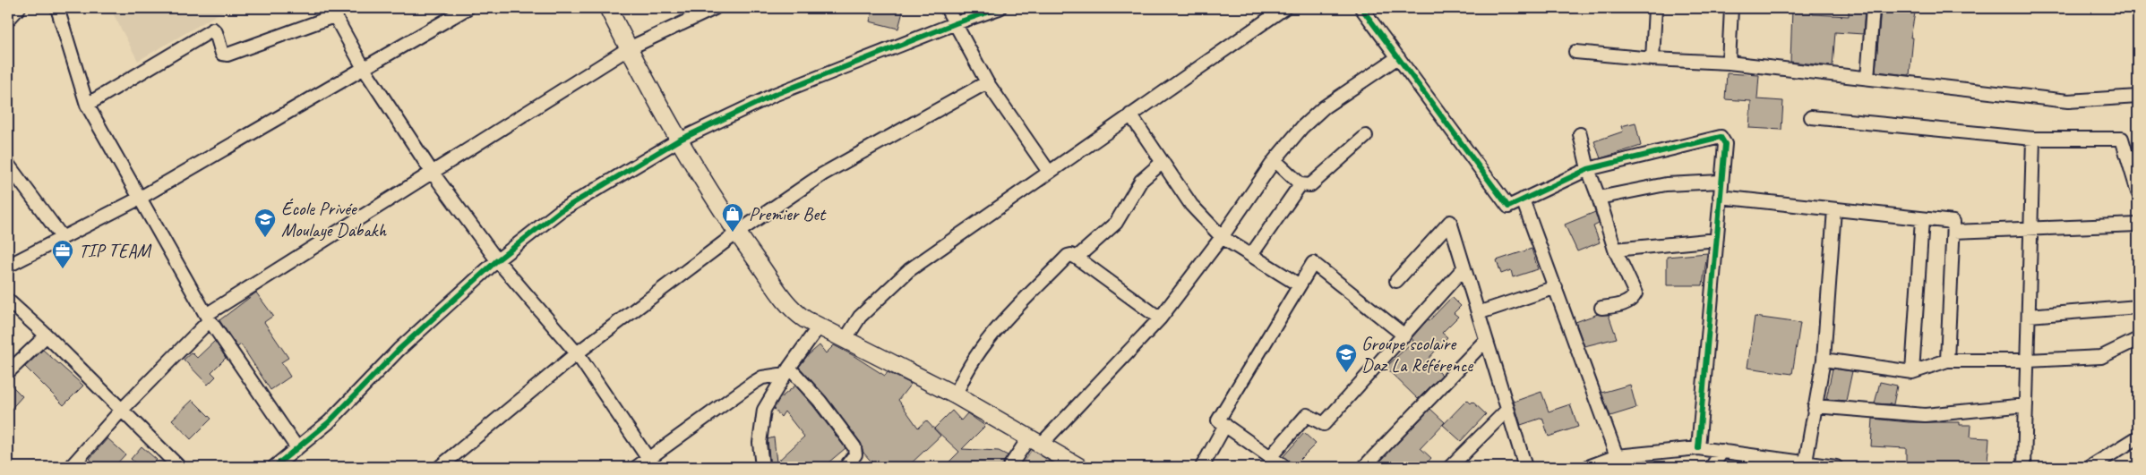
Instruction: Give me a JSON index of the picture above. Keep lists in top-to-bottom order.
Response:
{
  "places": {
    "shop": ["Premier Bet"],
    "school or university": ["École Privée Moulaye Dabakh", "Groupe scolaire Daz La Référence"],
    "office": ["TIP TEAM"]
  }
}
